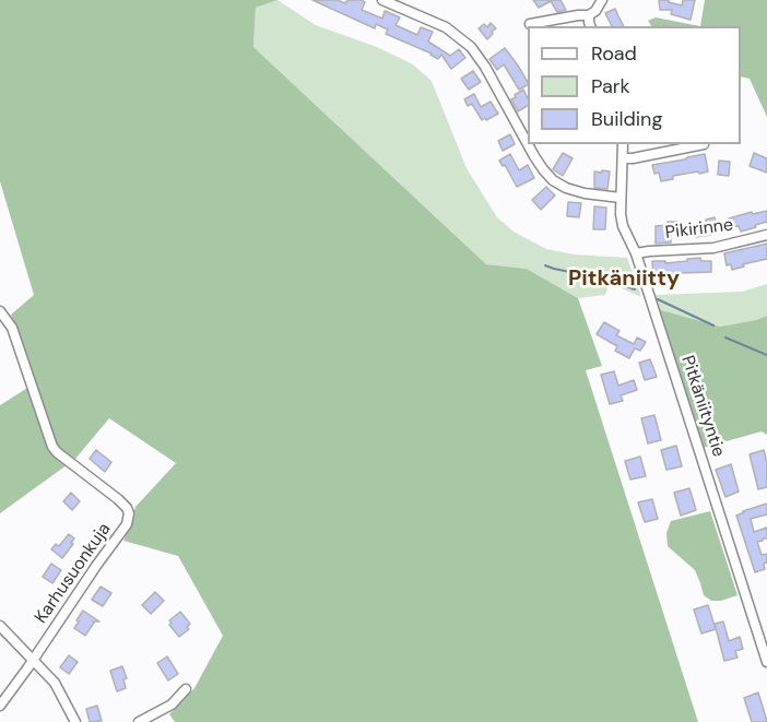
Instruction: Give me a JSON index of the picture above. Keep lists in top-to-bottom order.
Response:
{
  "streets": {
    "street": ["Pikirinne", "Pitkäniityntie", "Karhusuonkuja"]
  },
  "crossings": [
    ["Pikirinne", "Pitkäniityntie"]
  ],
  "districts": ["Pitkäniitty"],
  "legend": ["Road", "Park", "Building"]
}
